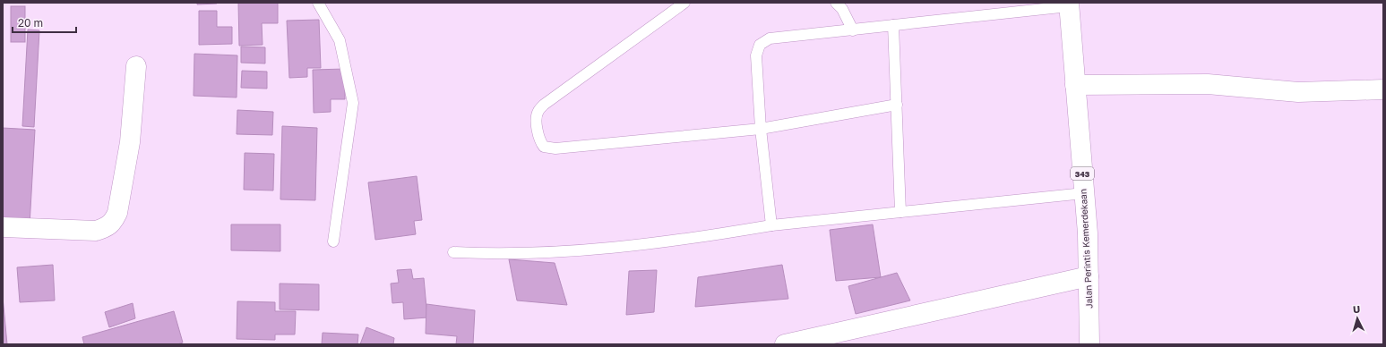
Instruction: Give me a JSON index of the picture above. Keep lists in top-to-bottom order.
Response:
{
  "streets": {
    "street": ["343", "Jalan Perintis Kemerdekaan"]
  },
  "scale_bar": "20 m",
  "north": "top"
}
